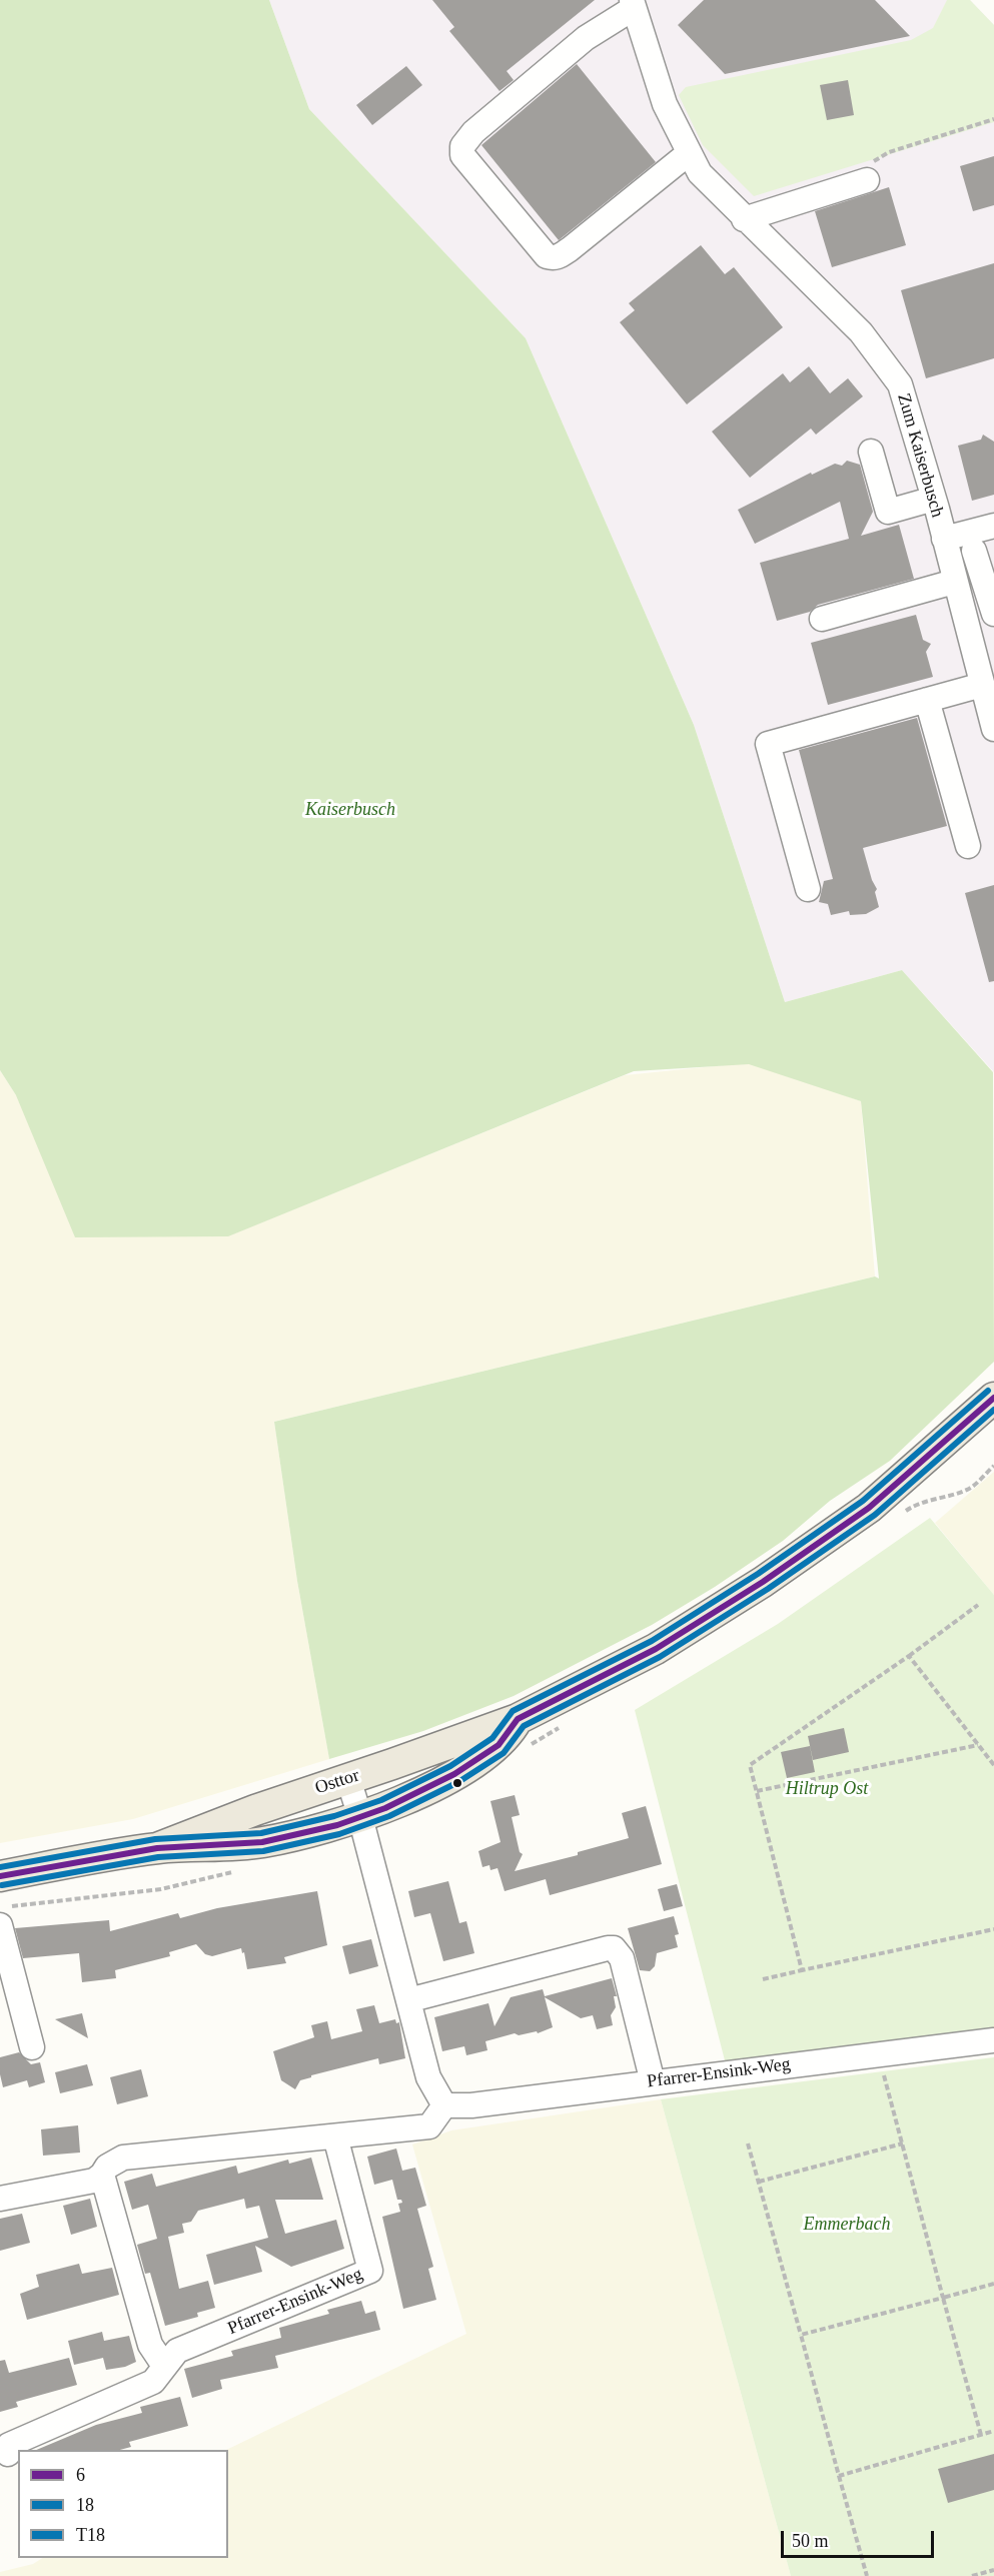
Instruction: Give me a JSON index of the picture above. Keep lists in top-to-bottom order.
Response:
{
  "streets": {
    "main road": ["Osttor"],
    "street": ["Zum Kaiserbusch", "Pfarrer-Ensink-Weg"]
  },
  "parks": ["Kaiserbusch", "Hiltrup Ost", "Emmerbach"],
  "lines": ["transit line T18", "transit line 6", "transit line 18"],
  "legend": ["6", "18", "T18"],
  "scale_bar": "50 m"
}
